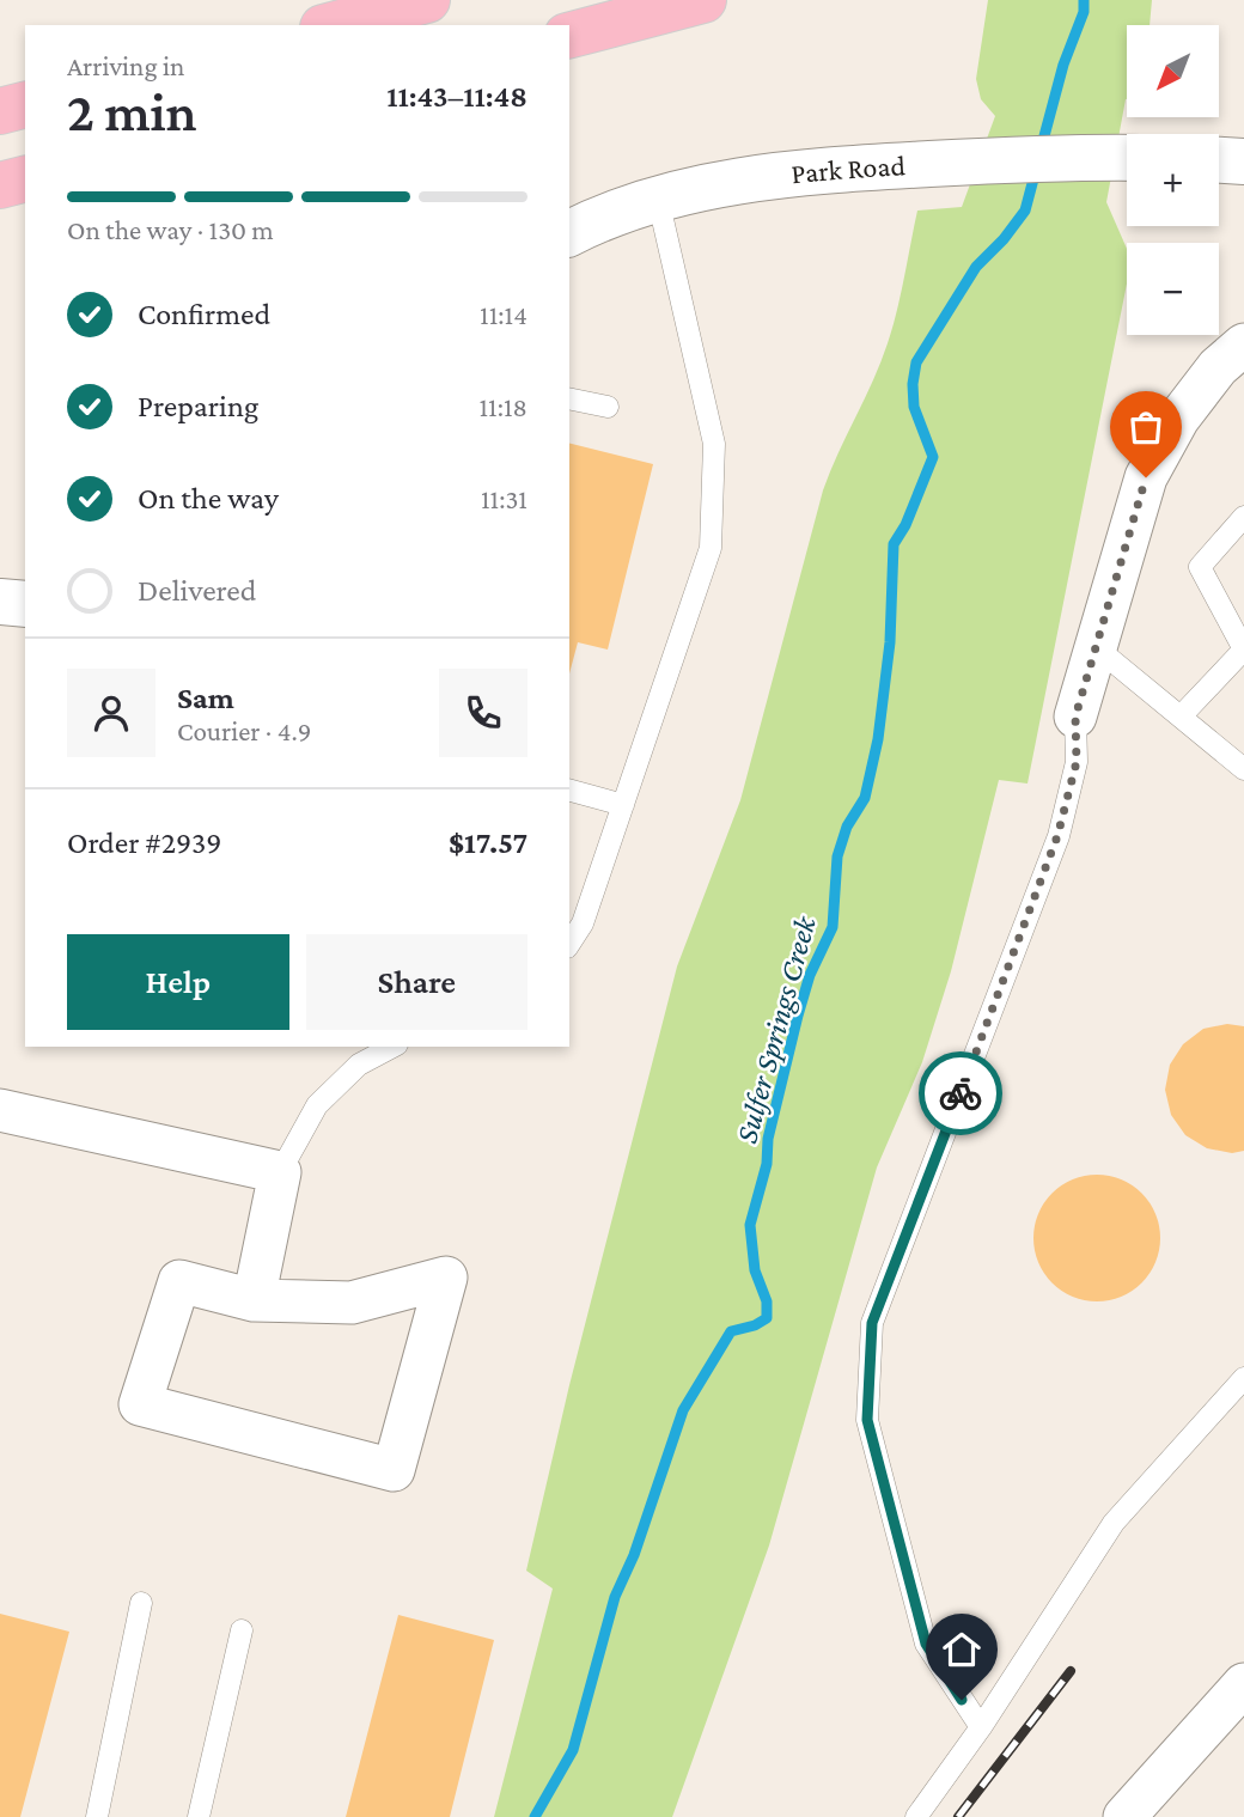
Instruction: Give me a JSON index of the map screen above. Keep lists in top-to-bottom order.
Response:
{
  "streets": {
    "street": ["Park Road"]
  },
  "water": ["Sulfer Springs Creek"],
  "north": "bottom left",
  "page": {
    "map_buttons": ["+", "−"],
    "heading": ["2 min", "Arriving in", "11:43–11:48"],
    "panel": [
      "Sam",
      "Courier · 4.9",
      "Order #2939",
      "$17.57"
    ],
    "bar": "On the way · 130 m",
    "list": [
      ["Confirmed", "11:14"],
      ["Preparing", "11:18"],
      ["On the way", "11:31"],
      "Delivered"
    ],
    "buttons": ["Help", "Share"]
  }
}
